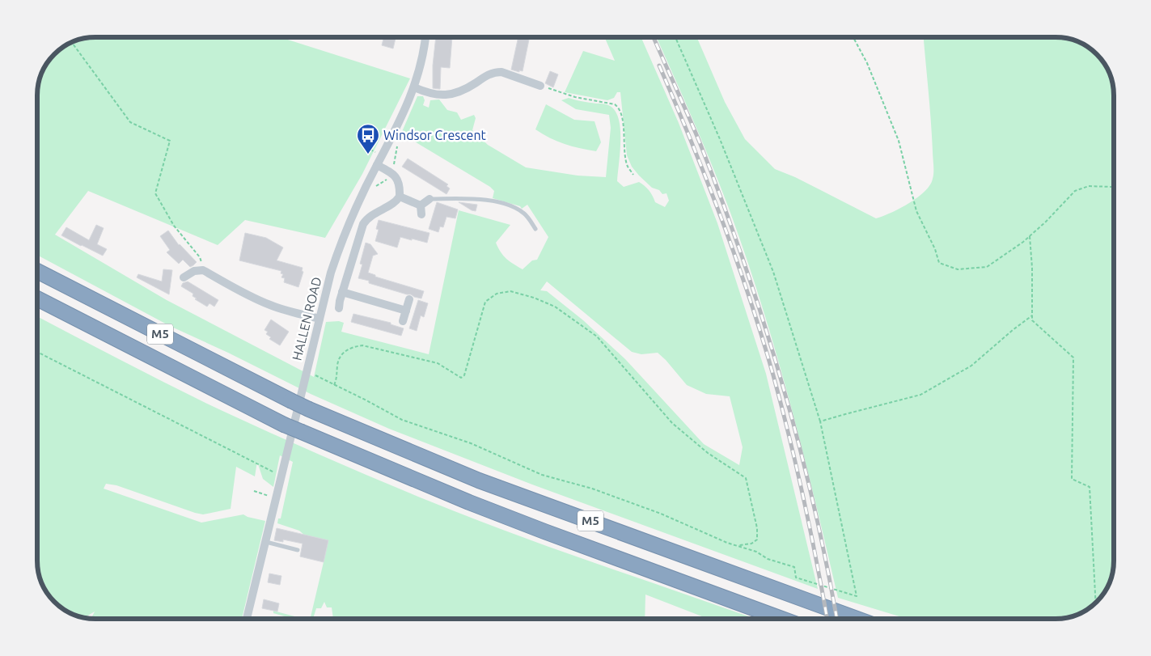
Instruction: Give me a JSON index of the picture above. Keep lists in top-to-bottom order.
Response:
{
  "streets": {
    "highway": ["M5"],
    "street": ["HALLEN ROAD"]
  },
  "places": {
    "bus stop": ["Windsor Crescent"]
  }
}
